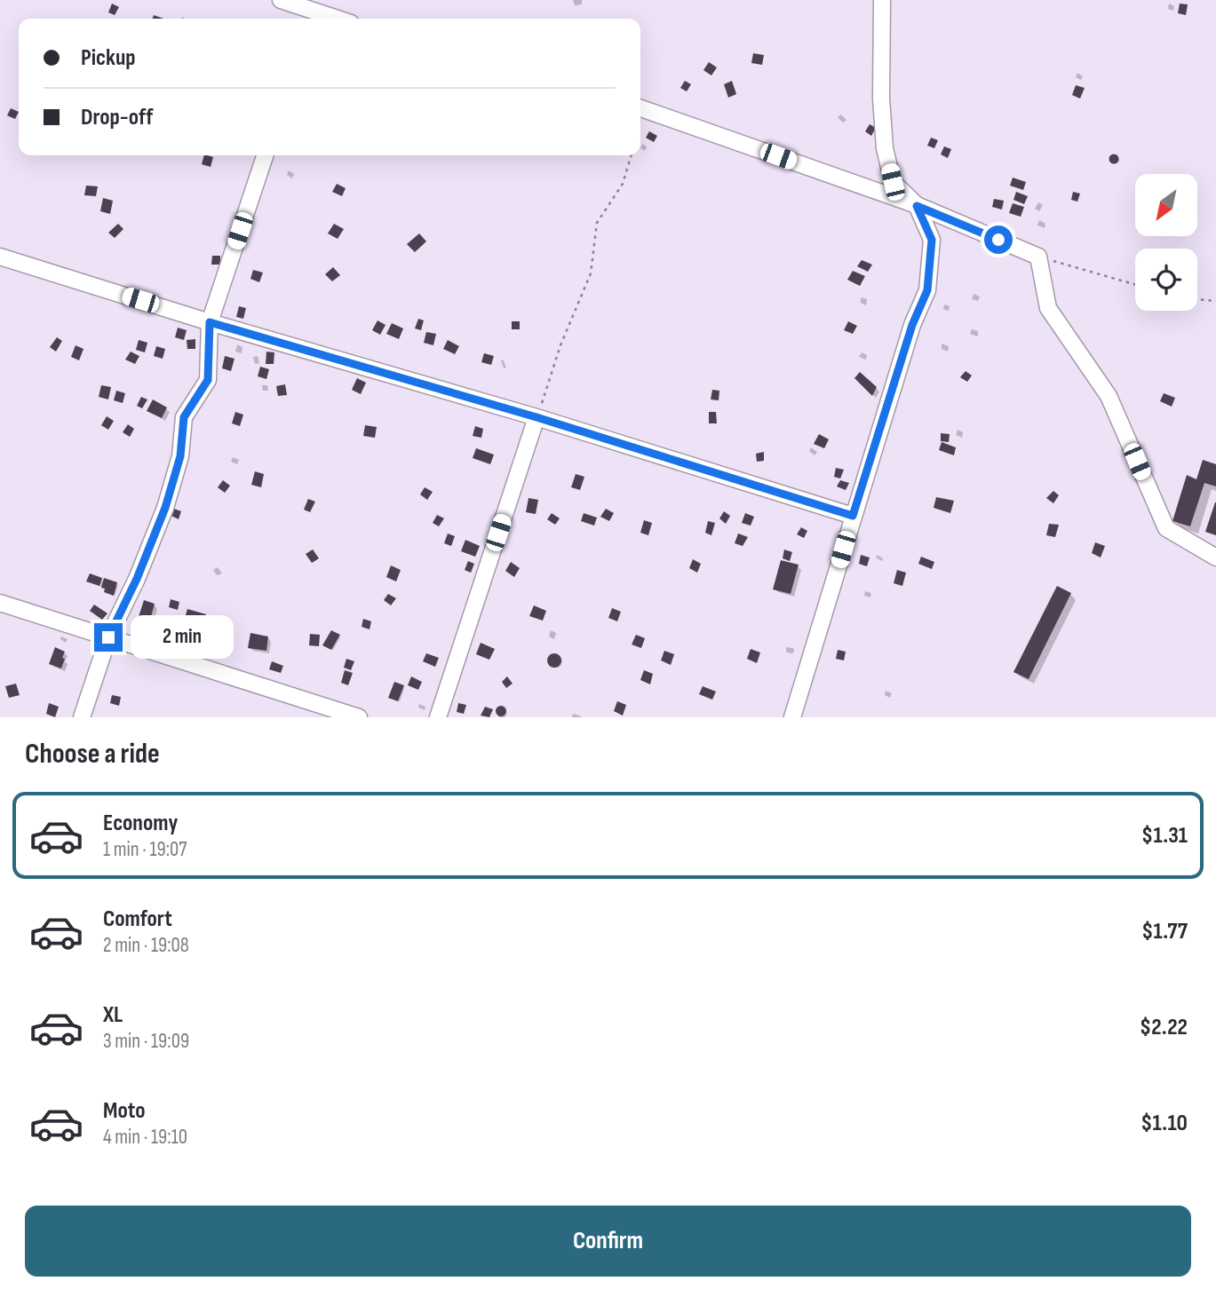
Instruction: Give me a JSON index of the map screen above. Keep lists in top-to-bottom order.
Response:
{
  "north": "bottom left",
  "page": {
    "banner": ["Pickup", "Drop-off"],
    "bubble": "2 min",
    "heading": "Choose a ride",
    "list": [
      {
        "name": "Economy",
        "note": "1 min · 19:07",
        "value": "$1.31"
      },
      {
        "name": "Comfort",
        "note": "2 min · 19:08",
        "value": "$1.77"
      },
      {
        "name": "XL",
        "note": "3 min · 19:09",
        "value": "$2.22"
      },
      {
        "name": "Moto",
        "note": "4 min · 19:10",
        "value": "$1.10"
      }
    ],
    "buttons": "Confirm"
  }
}
